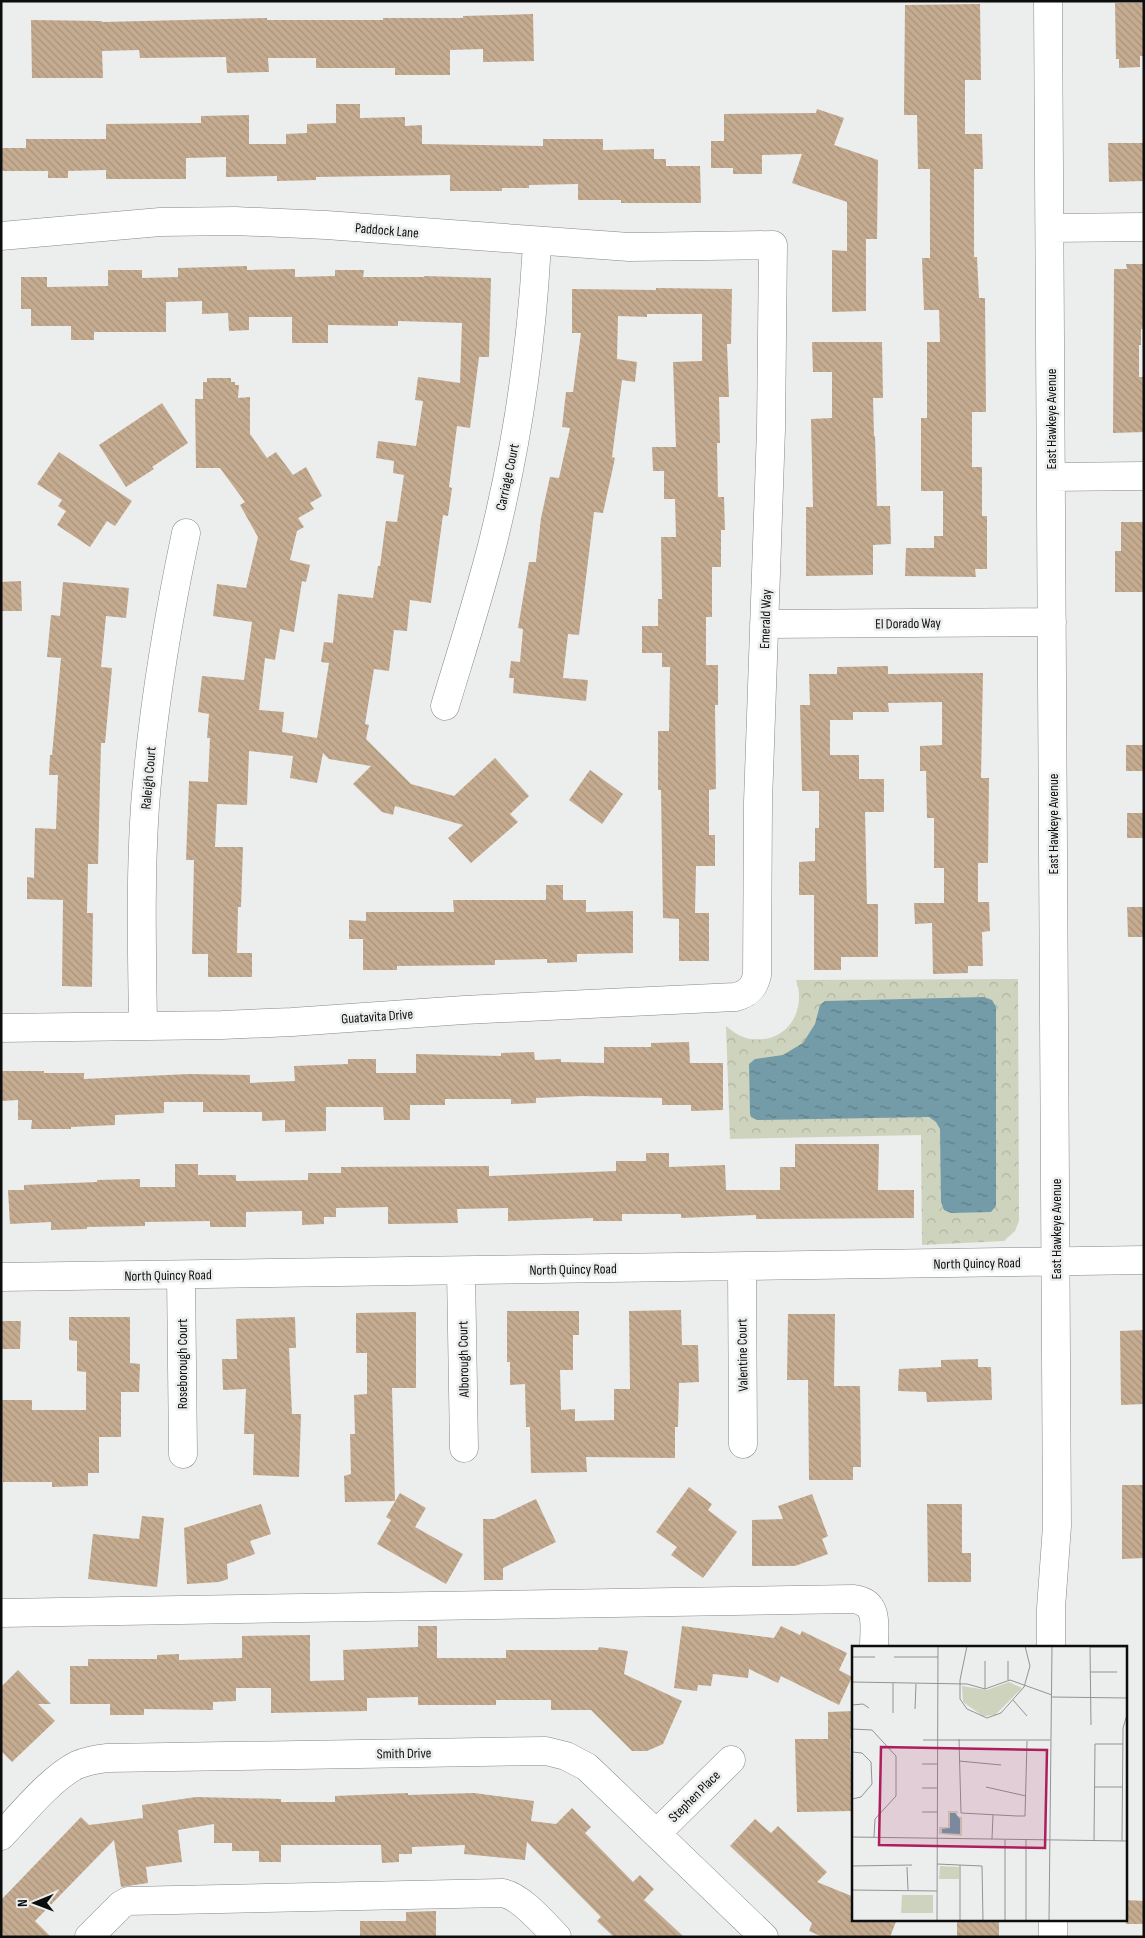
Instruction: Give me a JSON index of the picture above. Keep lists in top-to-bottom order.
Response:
{
  "streets": {
    "street": [
      "Paddock Lane",
      "East Hawkeye Avenue",
      "Carriage Court",
      "Emerald Way",
      "El Dorado Way",
      "Raleigh Court",
      "Guatavita Drive",
      "North Quincy Road",
      "Valentine Court",
      "Alborough Court",
      "Roseborough Court",
      "Smith Drive",
      "Stephen Place"
    ]
  },
  "crossings": [
    ["Paddock Lane", "Carriage Court"],
    ["Paddock Lane", "Emerald Way"],
    ["East Hawkeye Avenue", "El Dorado Way"],
    ["East Hawkeye Avenue", "North Quincy Road"],
    ["Emerald Way", "El Dorado Way"],
    ["Emerald Way", "Guatavita Drive"],
    ["Raleigh Court", "Guatavita Drive"],
    ["North Quincy Road", "Valentine Court"],
    ["North Quincy Road", "Alborough Court"],
    ["North Quincy Road", "Roseborough Court"],
    ["Smith Drive", "Stephen Place"]
  ],
  "north": "left"
}
